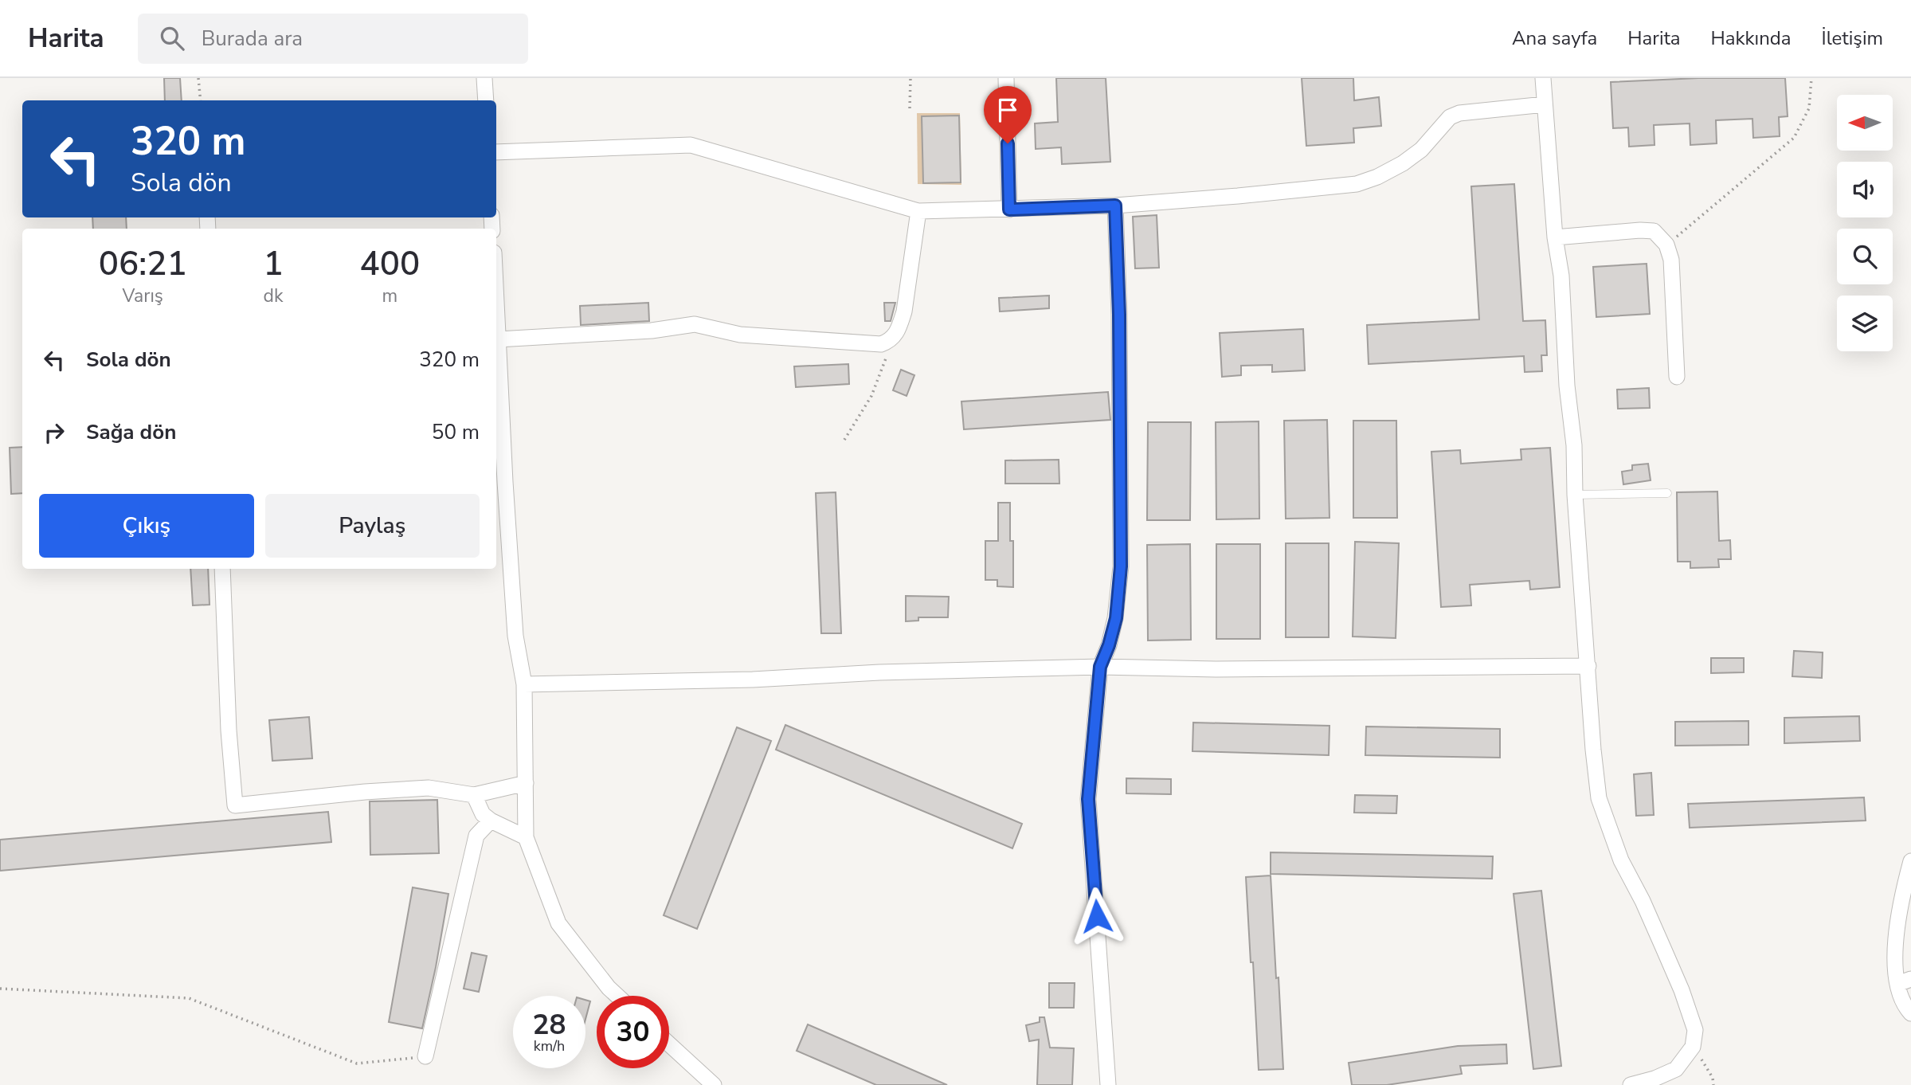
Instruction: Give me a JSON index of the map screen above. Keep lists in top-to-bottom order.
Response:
{
  "north": "left",
  "page": {
    "header": "Harita",
    "search": "Burada ara",
    "nav": [
      "Ana sayfa",
      "Harita",
      "Hakkında",
      "İletişim"
    ],
    "turn": ["320 m", "Sola dön"],
    "eta": [
      "06:21",
      "Varış",
      "1",
      "dk",
      "400",
      "m"
    ],
    "list": [
      {
        "name": "Sola dön",
        "value": "320 m"
      },
      {
        "name": "Sağa dön",
        "value": "50 m"
      }
    ],
    "buttons": ["Çıkış", "Paylaş"],
    "speed": "28 km/h",
    "limit": "30"
  }
}
